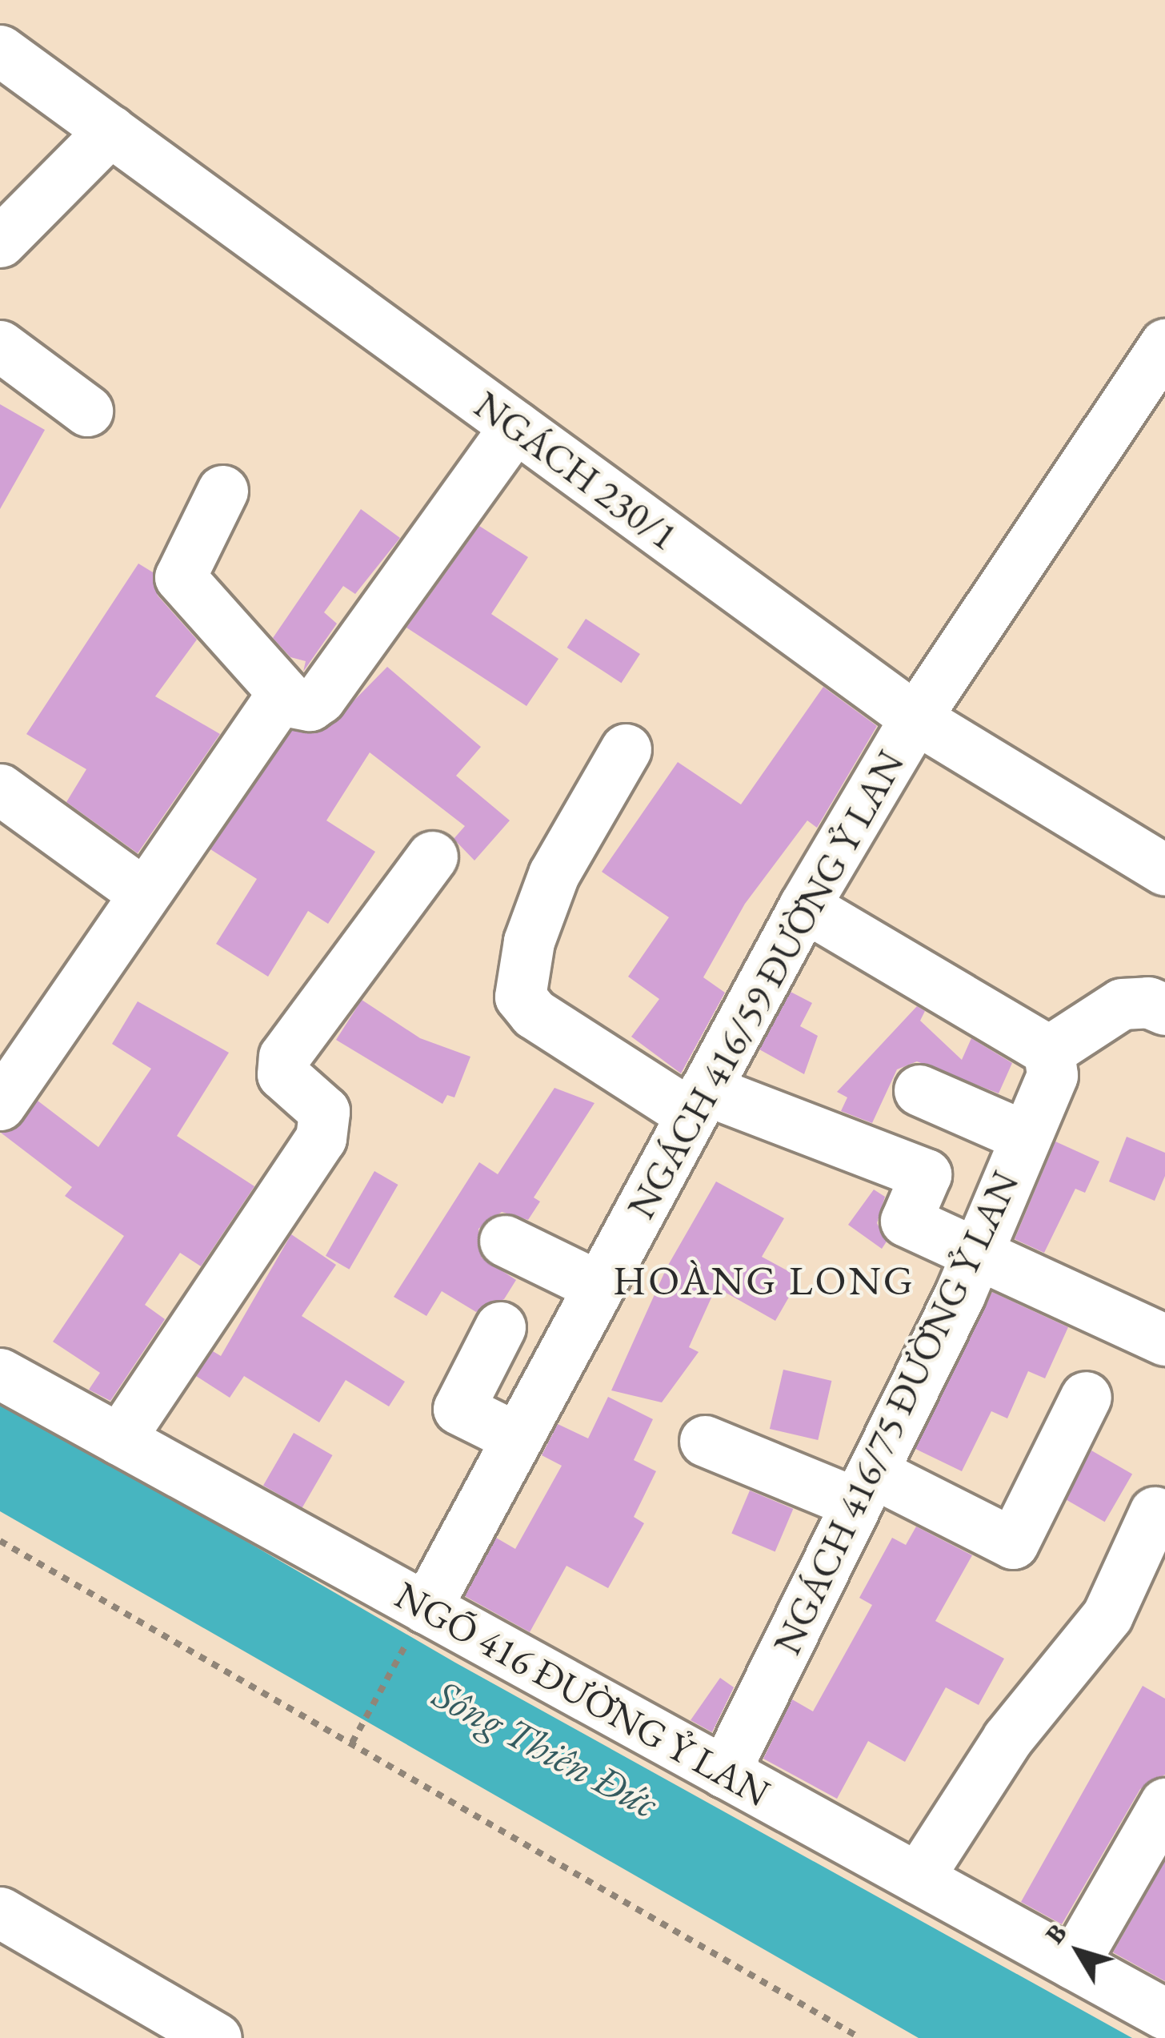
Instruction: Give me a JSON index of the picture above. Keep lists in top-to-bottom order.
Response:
{
  "streets": {
    "street": [
      "NGÁCH 230/1",
      "NGÁCH 416/59 ĐƯỜNG Ỷ LAN",
      "NGÁCH 416/75 ĐƯỜNG Ỷ LAN",
      "NGÕ 416 ĐƯỜNG Ỷ LAN"
    ]
  },
  "crossings": [
    ["NGÁCH 230/1", "NGÁCH 416/59 ĐƯỜNG Ỷ LAN"],
    ["NGÁCH 416/59 ĐƯỜNG Ỷ LAN", "NGÕ 416 ĐƯỜNG Ỷ LAN"],
    ["NGÁCH 416/75 ĐƯỜNG Ỷ LAN", "NGÕ 416 ĐƯỜNG Ỷ LAN"]
  ],
  "districts": ["HOÀNG LONG"],
  "water": ["Sông Thiên Đức"],
  "north": "top left"
}
